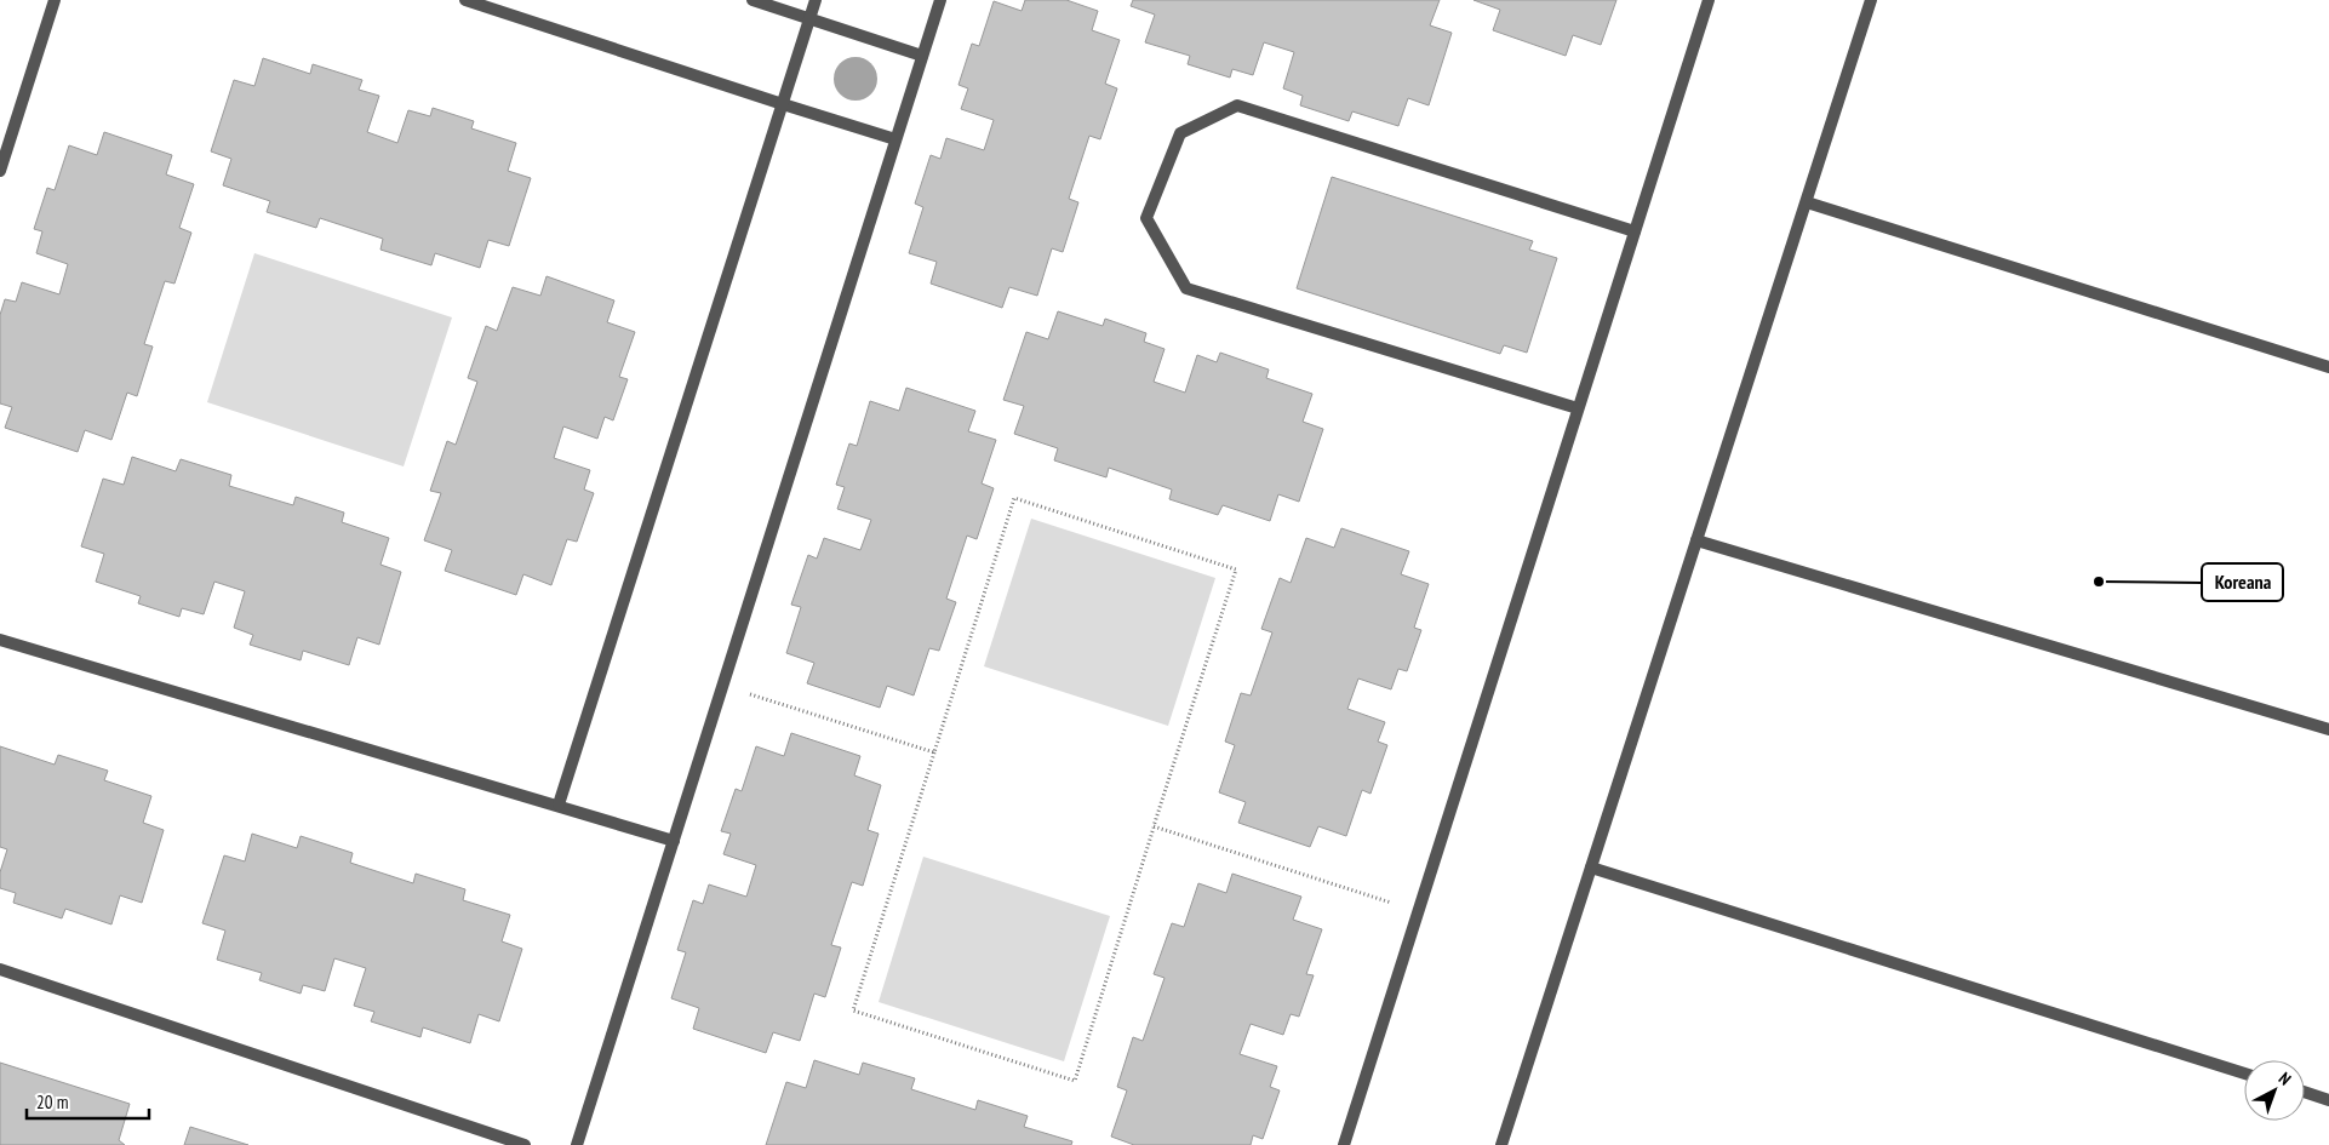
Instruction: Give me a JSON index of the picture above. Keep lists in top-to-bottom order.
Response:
{
  "places": ["Koreana"],
  "scale_bar": "20 m",
  "north": "top right"
}
